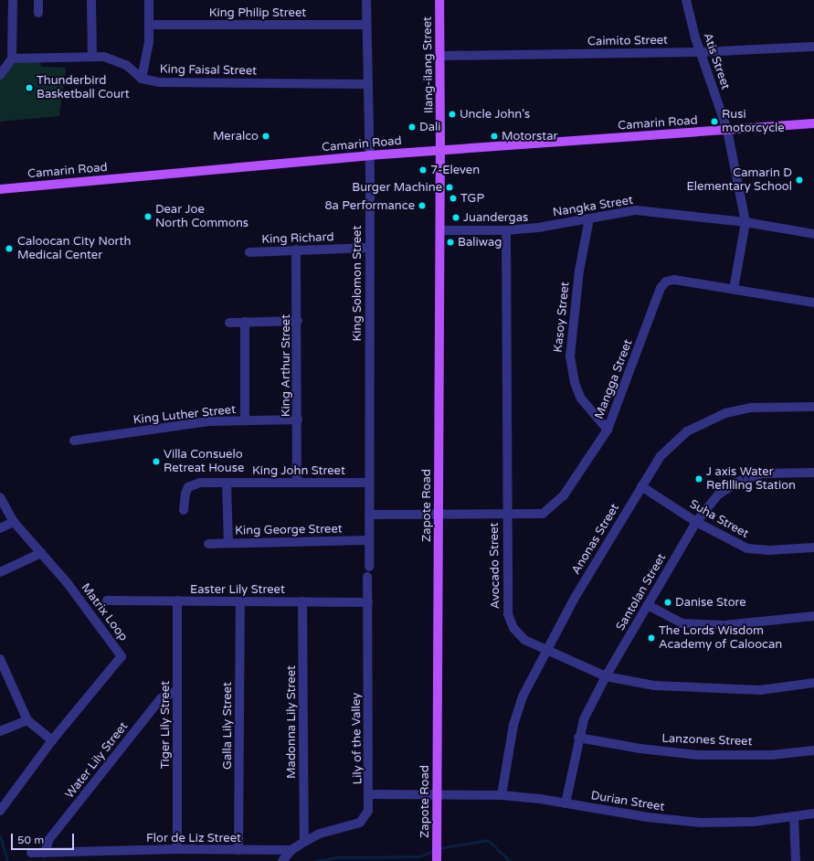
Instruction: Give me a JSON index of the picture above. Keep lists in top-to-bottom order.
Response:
{
  "streets": {
    "main road": ["Ilang-ilang Street", "Camarin Road", "Zapote Road"],
    "street": [
      "King Philip Street",
      "Caimito Street",
      "Atis Street",
      "King Faisal Street",
      "Nangka Street",
      "King Richard",
      "King Solomon Street",
      "Kasoy Street",
      "King Arthur Street",
      "Mangga Street",
      "King Luther Street",
      "King John Street",
      "Suha Street",
      "King George Street",
      "Anonas Street",
      "Avocado Street",
      "Easter Lily Street",
      "Santolan Street",
      "Matrix Loop",
      "Madonna Lily Street",
      "Tiger Lily Street",
      "Galla Lily Street",
      "Lily of the Valley",
      "Lanzones Street",
      "Water Lily Street",
      "Durian Street",
      "Flor de Liz Street"
    ]
  },
  "crossings": [
    ["King Philip Street", "King Solomon Street"],
    ["Caimito Street", "Atis Street"],
    ["Caimito Street", "Ilang-ilang Street"],
    ["Atis Street", "Camarin Road"],
    ["Atis Street", "Nangka Street"],
    ["Ilang-ilang Street", "Camarin Road"],
    ["Ilang-ilang Street", "Zapote Road"],
    ["King Faisal Street", "King Solomon Street"],
    ["Camarin Road", "King Solomon Street"],
    ["Camarin Road", "Zapote Road"],
    ["Nangka Street", "Kasoy Street"],
    ["Nangka Street", "Zapote Road"],
    ["Nangka Street", "Avocado Street"],
    ["King Richard", "King Solomon Street"],
    ["King Richard", "King Arthur Street"],
    ["King Solomon Street", "Mangga Street"],
    ["King Solomon Street", "King John Street"],
    ["King Solomon Street", "King George Street"],
    ["Kasoy Street", "Mangga Street"],
    ["King Arthur Street", "King Luther Street"],
    ["King Arthur Street", "King John Street"],
    ["Mangga Street", "Zapote Road"],
    ["Mangga Street", "Avocado Street"],
    ["Zapote Road", "Durian Street"],
    ["Suha Street", "Anonas Street"],
    ["Suha Street", "Santolan Street"],
    ["Anonas Street", "Avocado Street"],
    ["Anonas Street", "Durian Street"],
    ["Avocado Street", "Santolan Street"],
    ["Easter Lily Street", "Madonna Lily Street"],
    ["Easter Lily Street", "Tiger Lily Street"],
    ["Easter Lily Street", "Galla Lily Street"],
    ["Easter Lily Street", "Lily of the Valley"],
    ["Santolan Street", "Lanzones Street"],
    ["Santolan Street", "Durian Street"],
    ["Madonna Lily Street", "Lily of the Valley"],
    ["Tiger Lily Street", "Water Lily Street"],
    ["Tiger Lily Street", "Flor de Liz Street"],
    ["Galla Lily Street", "Flor de Liz Street"],
    ["Lily of the Valley", "Durian Street"],
    ["Lily of the Valley", "Flor de Liz Street"],
    ["Water Lily Street", "Flor de Liz Street"]
  ],
  "places": [
    "Thunderbird Basketball Court",
    "Uncle John's",
    "Rusi motorcycle",
    "Dali",
    "Meralco",
    "Motorstar",
    "7-Eleven",
    "Camarin D Elementary School",
    "Burger Machine",
    "TGP",
    "8a Performance",
    "Dear Joe North Commons",
    "Juandergas",
    "Baliwag",
    "Caloocan City North Medical Center",
    "Villa Consuelo Retreat House",
    "J axis Water Refilling Station",
    "Danise Store",
    "The Lords Wisdom Academy of Caloocan"
  ],
  "scale_bar": "50 m"
}
